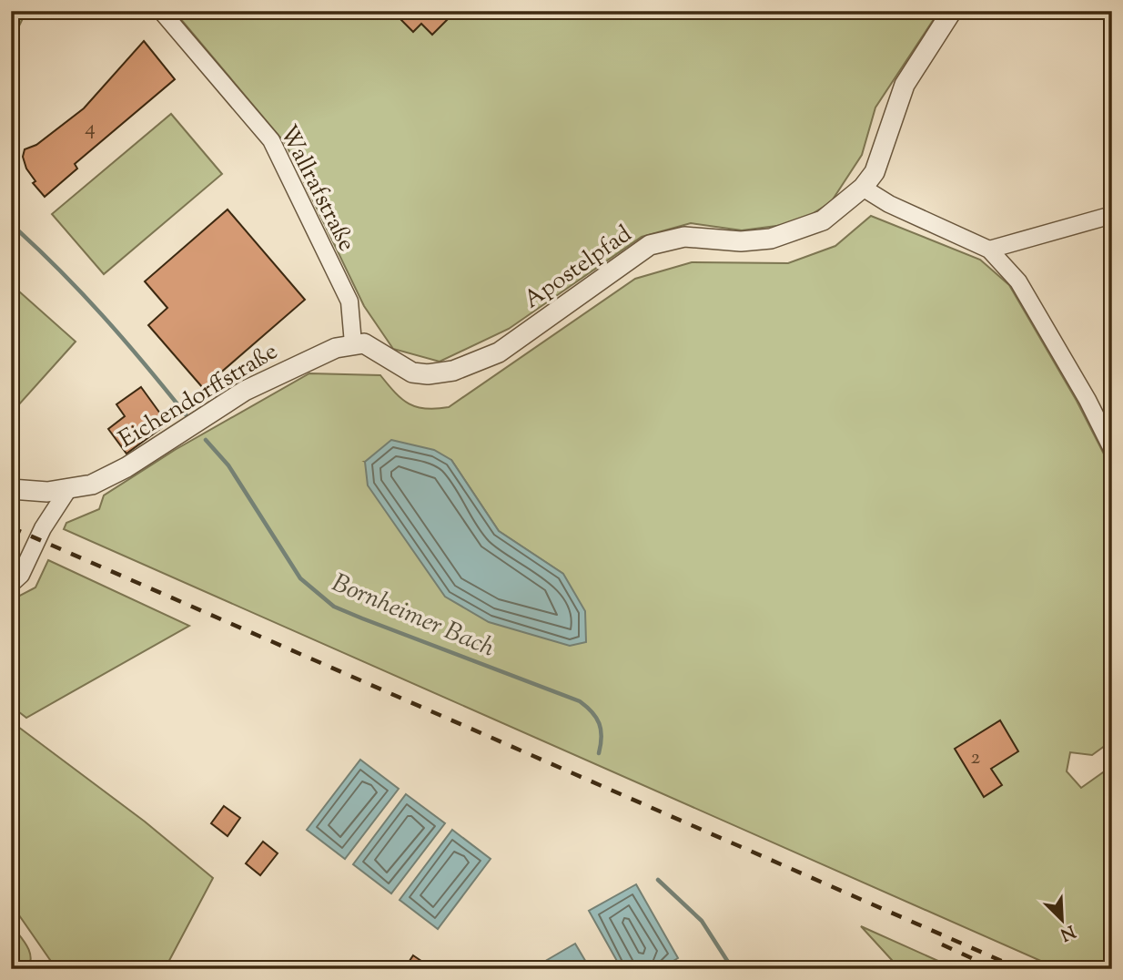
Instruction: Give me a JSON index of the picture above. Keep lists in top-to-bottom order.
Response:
{
  "streets": {
    "street": ["Wallrafstraße", "Apostelpfad", "Eichendorffstraße"]
  },
  "crossings": [
    ["Wallrafstraße", "Apostelpfad"],
    ["Wallrafstraße", "Eichendorffstraße"],
    ["Apostelpfad", "Eichendorffstraße"]
  ],
  "water": ["Bornheimer Bach"],
  "house_numbers": ["4", "2"],
  "north": "bottom right"
}
